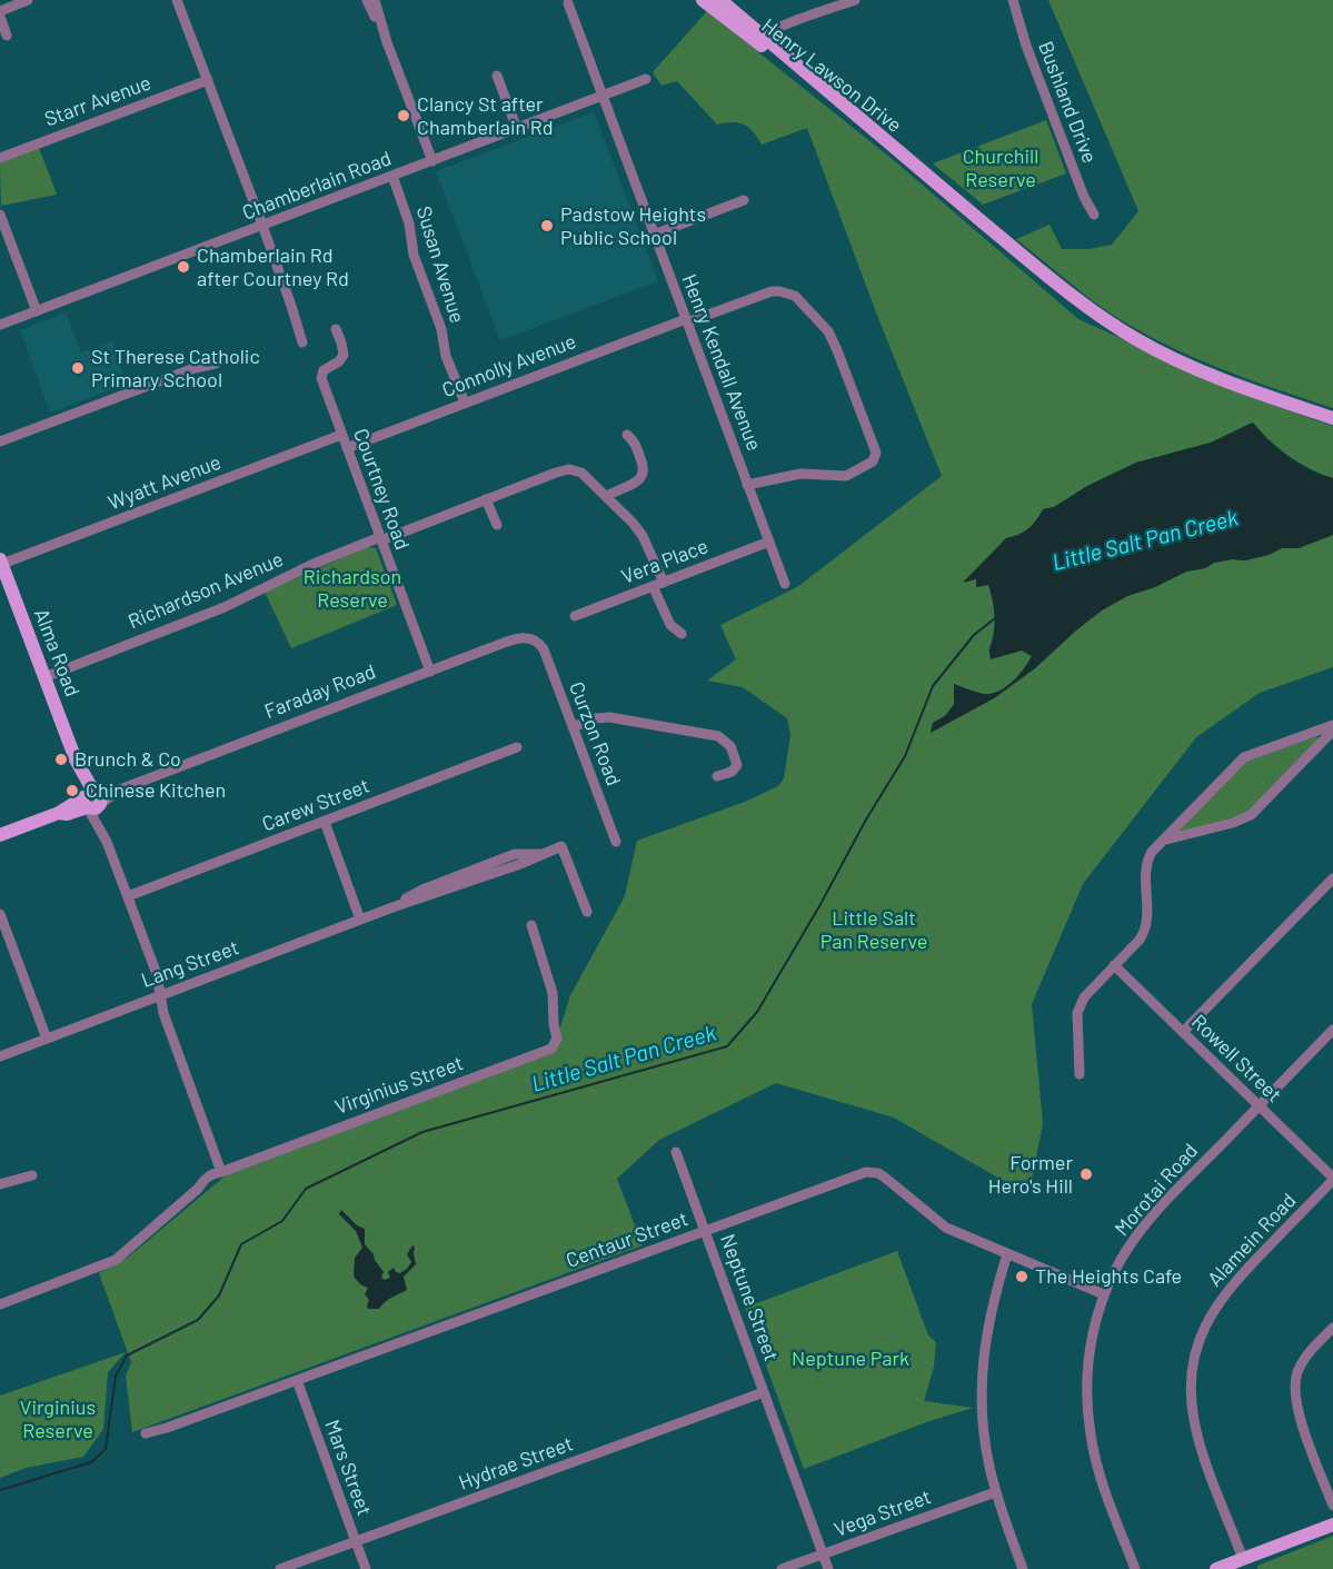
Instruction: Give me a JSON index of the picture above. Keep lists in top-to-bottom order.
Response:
{
  "streets": {
    "main road": ["Henry Lawson Drive", "Alma Road", "Faraday Road"],
    "street": [
      "Starr Avenue",
      "Bushland Drive",
      "Chamberlain Road",
      "Susan Avenue",
      "Henry Kendall Avenue",
      "Connolly Avenue",
      "Wyatt Avenue",
      "Courtney Road",
      "Vera Place",
      "Richardson Avenue",
      "Curzon Road",
      "Carew Street",
      "Lang Street",
      "Rowell Street",
      "Virginius Street",
      "Morotai Road",
      "Centaur Street",
      "Alamein Road",
      "Neptune Street",
      "Hydrae Street",
      "Mars Street",
      "Vega Street"
    ]
  },
  "crossings": [
    ["Chamberlain Road", "Susan Avenue"],
    ["Chamberlain Road", "Henry Kendall Avenue"],
    ["Susan Avenue", "Connolly Avenue"],
    ["Henry Kendall Avenue", "Connolly Avenue"],
    ["Henry Kendall Avenue", "Vera Place"],
    ["Connolly Avenue", "Courtney Road"],
    ["Wyatt Avenue", "Courtney Road"],
    ["Wyatt Avenue", "Alma Road"],
    ["Courtney Road", "Richardson Avenue"],
    ["Courtney Road", "Faraday Road"],
    ["Vera Place", "Richardson Avenue"],
    ["Richardson Avenue", "Alma Road"],
    ["Alma Road", "Faraday Road"],
    ["Alma Road", "Carew Street"],
    ["Alma Road", "Lang Street"],
    ["Faraday Road", "Curzon Road"],
    ["Rowell Street", "Morotai Road"],
    ["Rowell Street", "Alamein Road"],
    ["Morotai Road", "Centaur Street"],
    ["Centaur Street", "Neptune Street"],
    ["Centaur Street", "Mars Street"],
    ["Neptune Street", "Hydrae Street"],
    ["Neptune Street", "Vega Street"],
    ["Hydrae Street", "Mars Street"]
  ],
  "water": ["Little Salt Pan Creek"],
  "parks": [
    "Churchill Reserve",
    "Richardson Reserve",
    "Little Salt Pan Reserve",
    "Neptune Park",
    "Virginius Reserve"
  ],
  "places": [
    "Clancy St after Chamberlain Rd",
    "Padstow Heights Public School",
    "Chamberlain Rd after Courtney Rd",
    "St Therese Catholic Primary School",
    "Brunch & Co",
    "Chinese Kitchen",
    "Former Hero's Hill",
    "The Heights Cafe"
  ]
}
